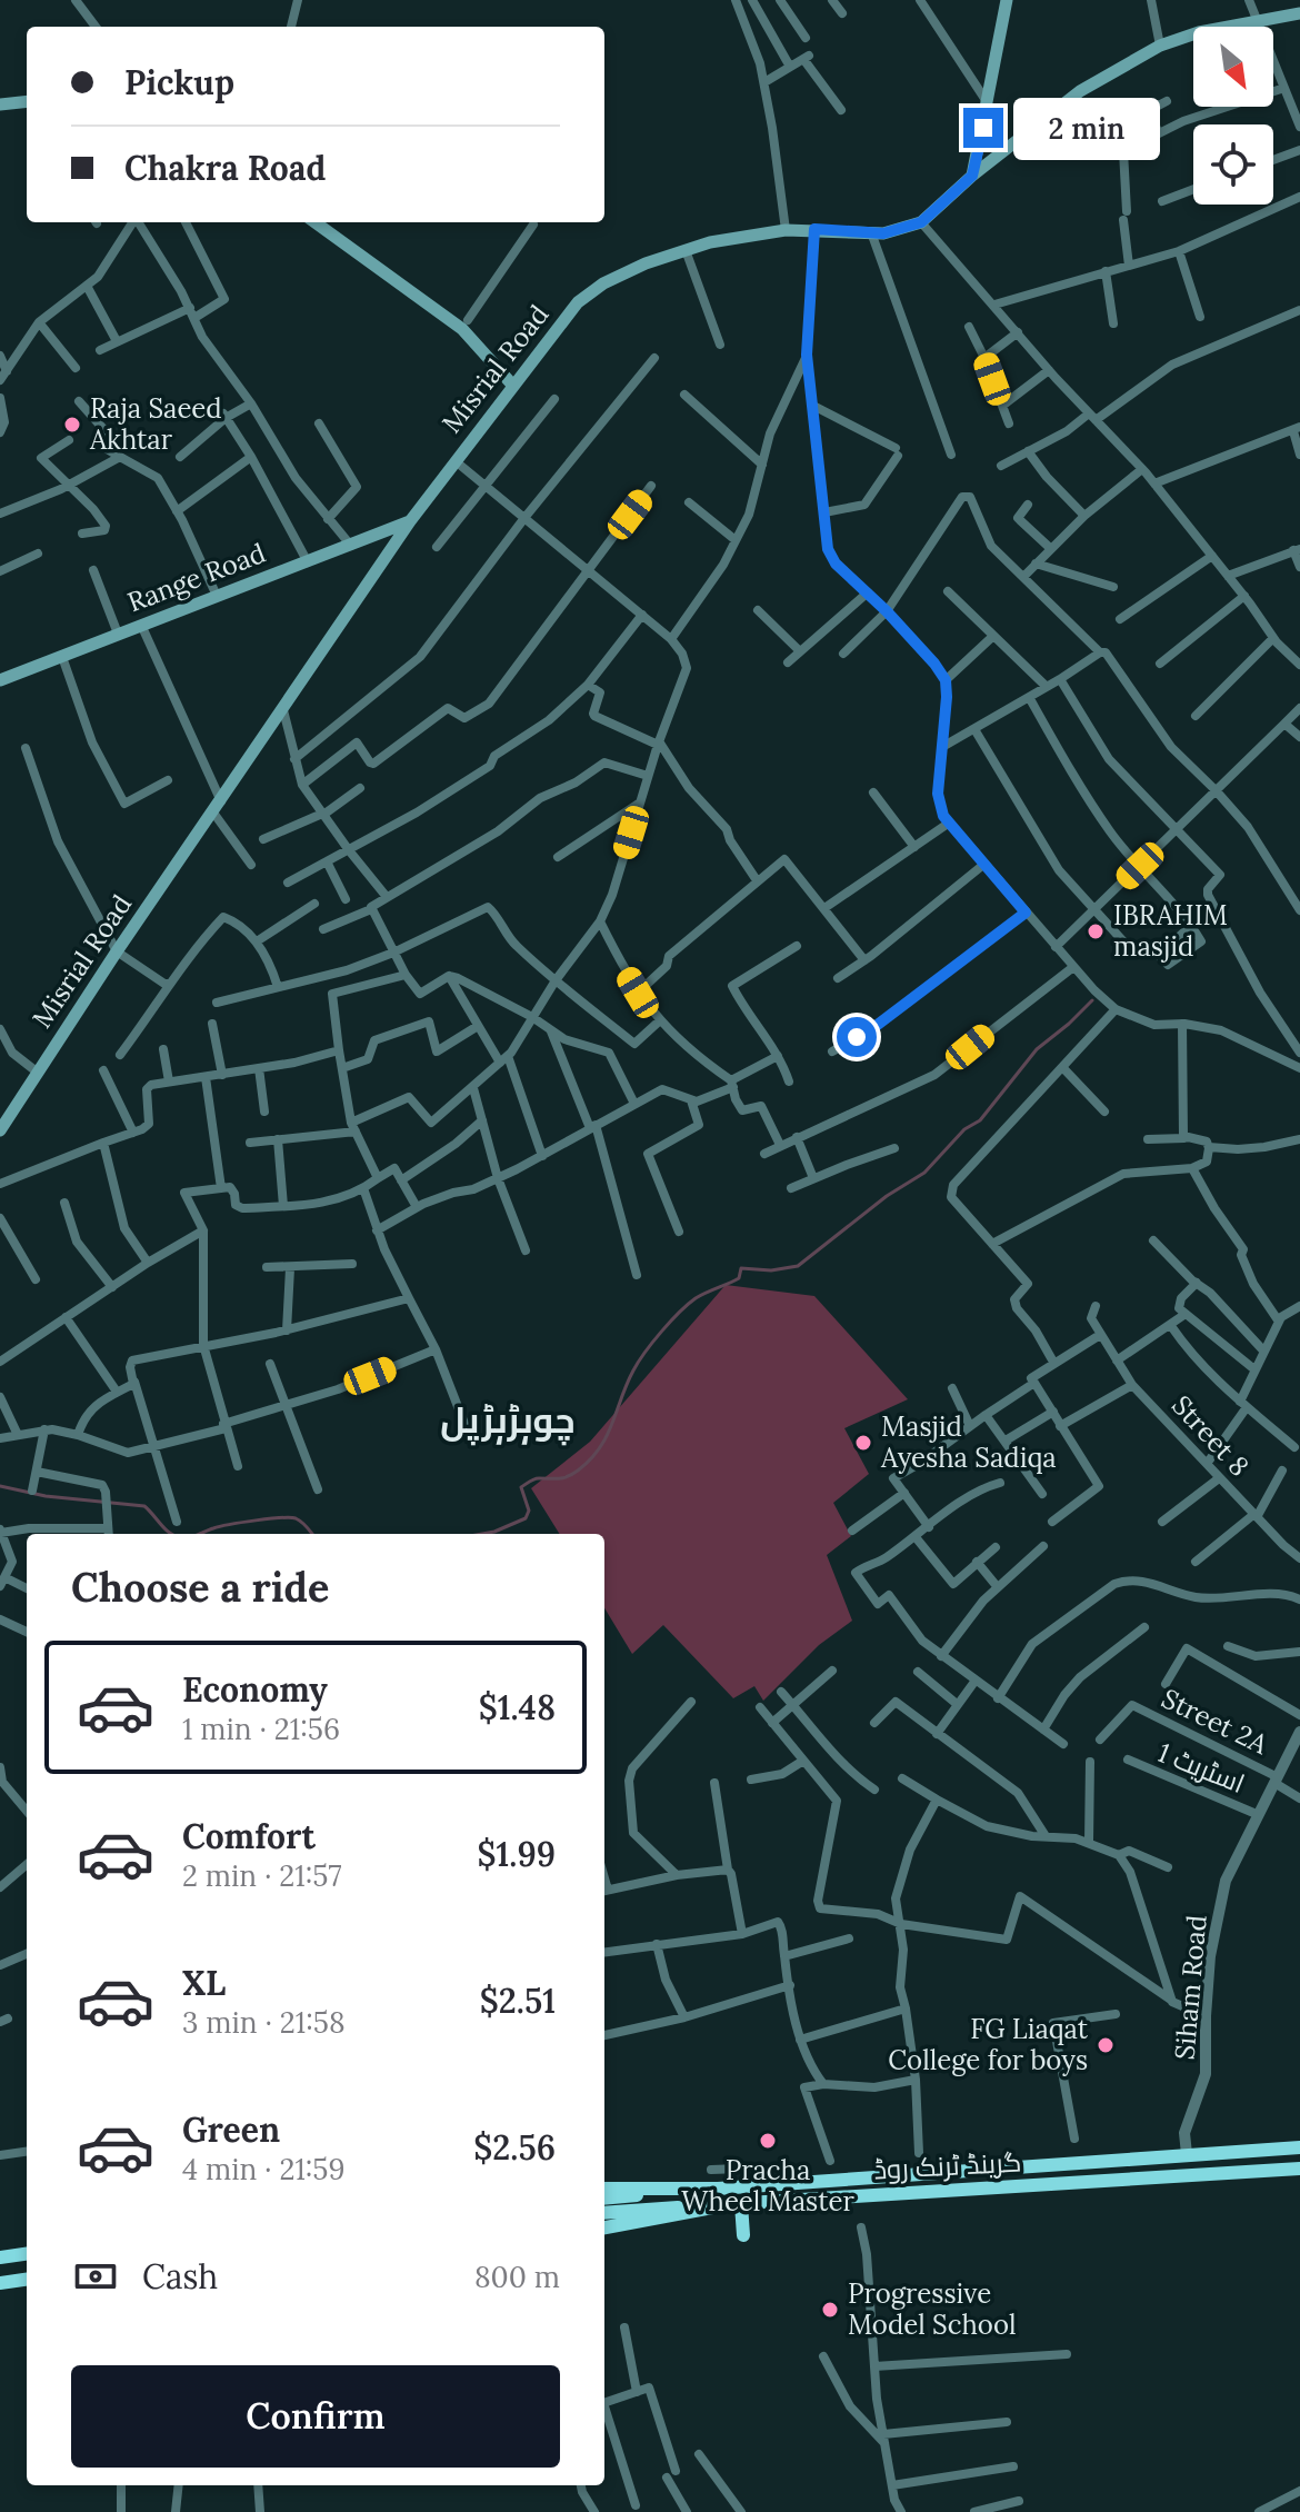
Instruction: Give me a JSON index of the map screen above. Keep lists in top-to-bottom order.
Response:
{
  "streets": {
    "highway": ["گرینڈ ٹرنک روڈ"],
    "main road": ["Misrial Road", "Range Road"],
    "street": [
      "Street 8",
      "Street 2A",
      "اسٹریٹ 1",
      "Siham Road"
    ]
  },
  "crossings": [
    ["Misrial Road", "Range Road"],
    ["Street 2A", "Siham Road"],
    ["اسٹریٹ 1", "Siham Road"],
    ["Siham Road", "گرینڈ ٹرنک روڈ"]
  ],
  "districts": ["چوہڑہڑپل"],
  "places": [
    "Raja Saeed Akhtar",
    "IBRAHIM masjid",
    "Masjid Ayesha Sadiqa",
    "FG Liaqat College for boys",
    "Pracha Wheel Master",
    "Progressive Model School"
  ],
  "north": "bottom right",
  "page": {
    "banner": ["Pickup", "Chakra Road"],
    "bubble": "2 min",
    "heading": "Choose a ride",
    "list": [
      {
        "name": "Economy",
        "note": "1 min · 21:56",
        "value": "$1.48"
      },
      {
        "name": "Comfort",
        "note": "2 min · 21:57",
        "value": "$1.99"
      },
      {
        "name": "XL",
        "note": "3 min · 21:58",
        "value": "$2.51"
      },
      {
        "name": "Green",
        "note": "4 min · 21:59",
        "value": "$2.56"
      }
    ],
    "pay": ["Cash", "800 m"],
    "buttons": "Confirm"
  }
}
